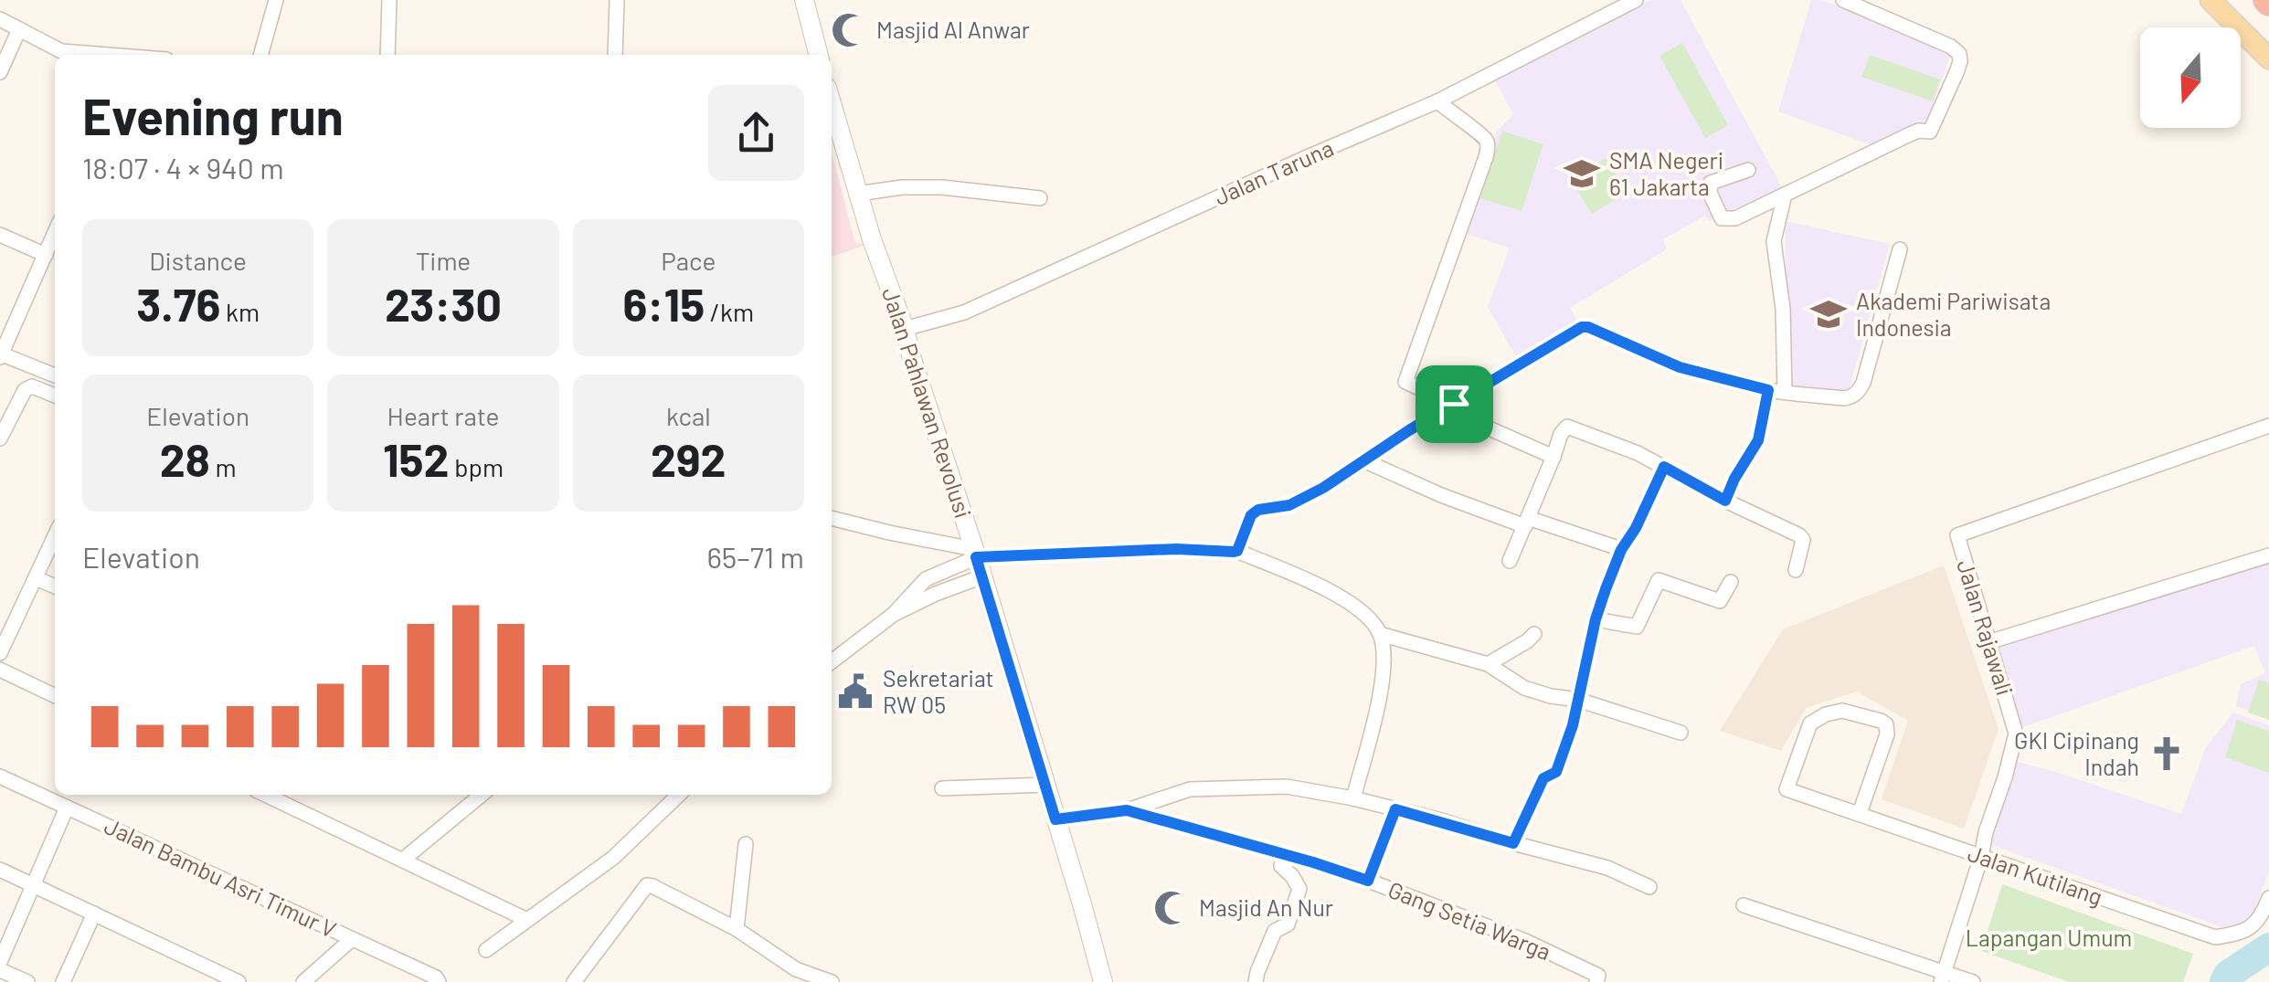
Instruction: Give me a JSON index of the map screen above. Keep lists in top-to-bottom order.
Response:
{
  "streets": {
    "main road": ["Jalan Pahlawan Revolusi"],
    "street": [
      "Jalan Taruna",
      "Jalan Rajawali",
      "Jalan Kutilang",
      "Jalan Bambu Asri Timur V",
      "Gang Setia Warga"
    ]
  },
  "crossings": [
    ["Jalan Taruna", "Jalan Pahlawan Revolusi"],
    ["Jalan Pahlawan Revolusi", "Gang Setia Warga"],
    ["Jalan Rajawali", "Jalan Kutilang"]
  ],
  "parks": ["Lapangan Umum"],
  "places": {
    "mosque": ["Masjid Al Anwar", "Masjid An Nur"],
    "school or university": ["SMA Negeri 61 Jakarta", "Akademi Pariwisata Indonesia"],
    "public building": ["Sekretariat RW 05"],
    "church": ["GKI Cipinang Indah"]
  },
  "north": "bottom",
  "page": {
    "heading": ["Evening run", "18:07 · 4 × 940 m"],
    "stats": [
      ["Distance", "3.76 km"],
      ["Time", "23:30"],
      ["Pace", "6:15 /km"],
      ["Elevation", "28 m"],
      ["Heart rate", "152 bpm"],
      ["kcal", "292"]
    ],
    "chart": ["Elevation", "65–71 m"]
  }
}
